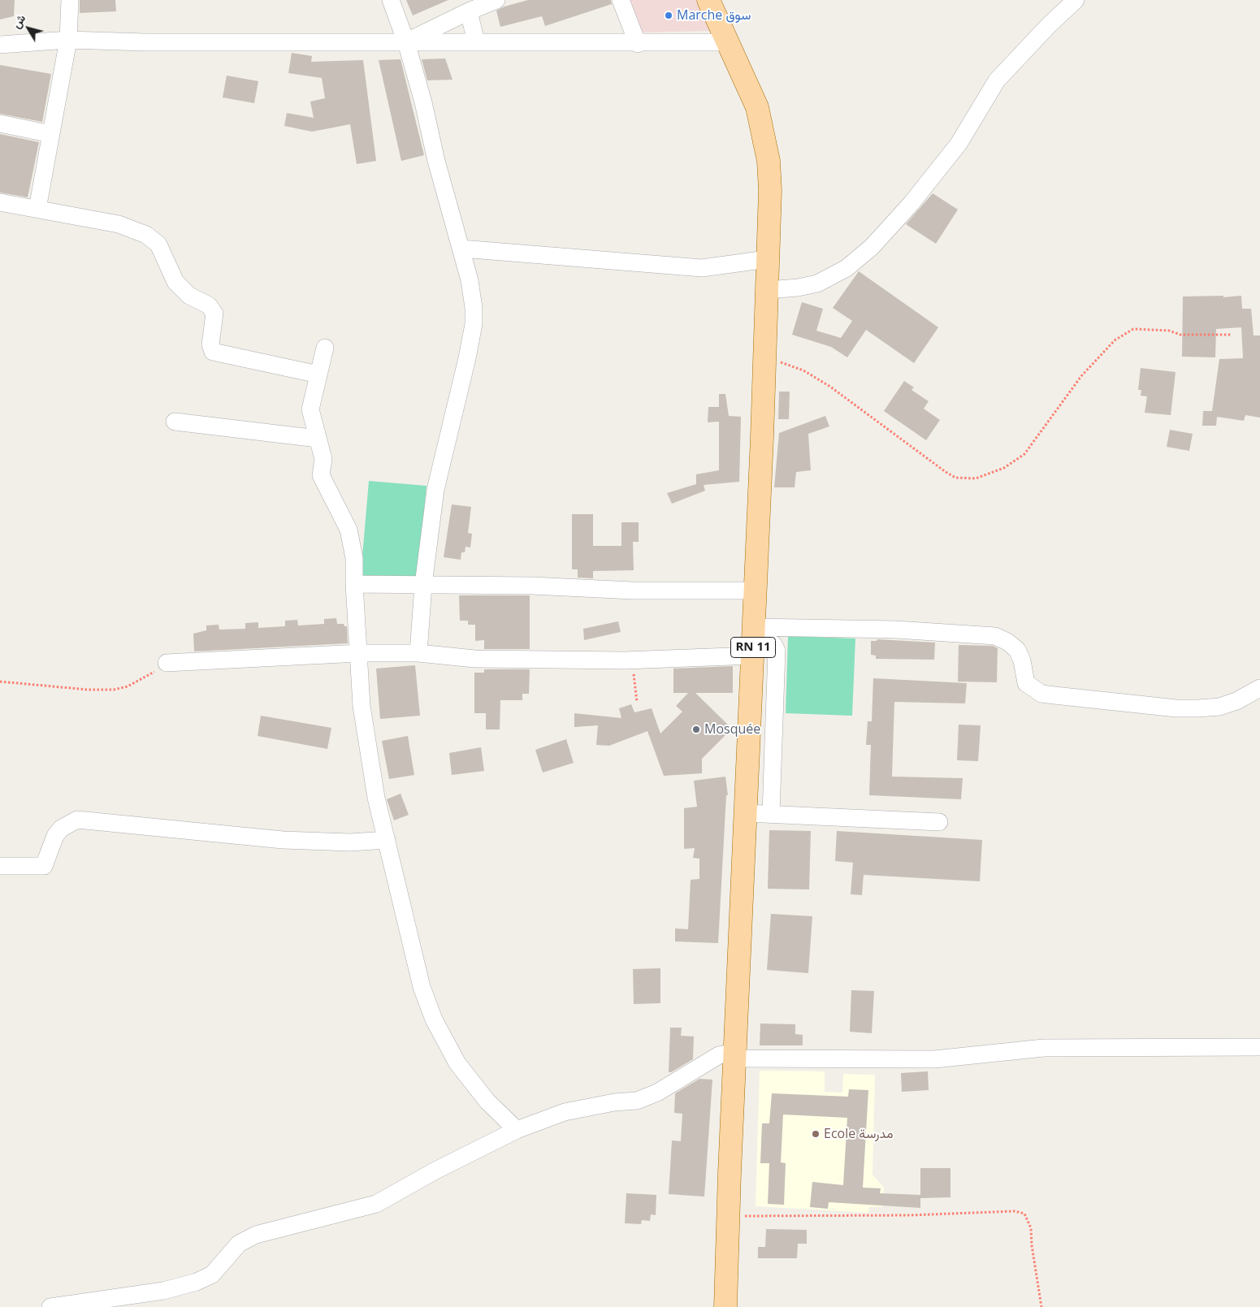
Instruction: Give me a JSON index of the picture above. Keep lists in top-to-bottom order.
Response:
{
  "streets": {
    "main road": ["RN 11"]
  },
  "places": ["Marche سوق", "Mosquée", "Ecole مدرسة"],
  "north": "top left"
}
